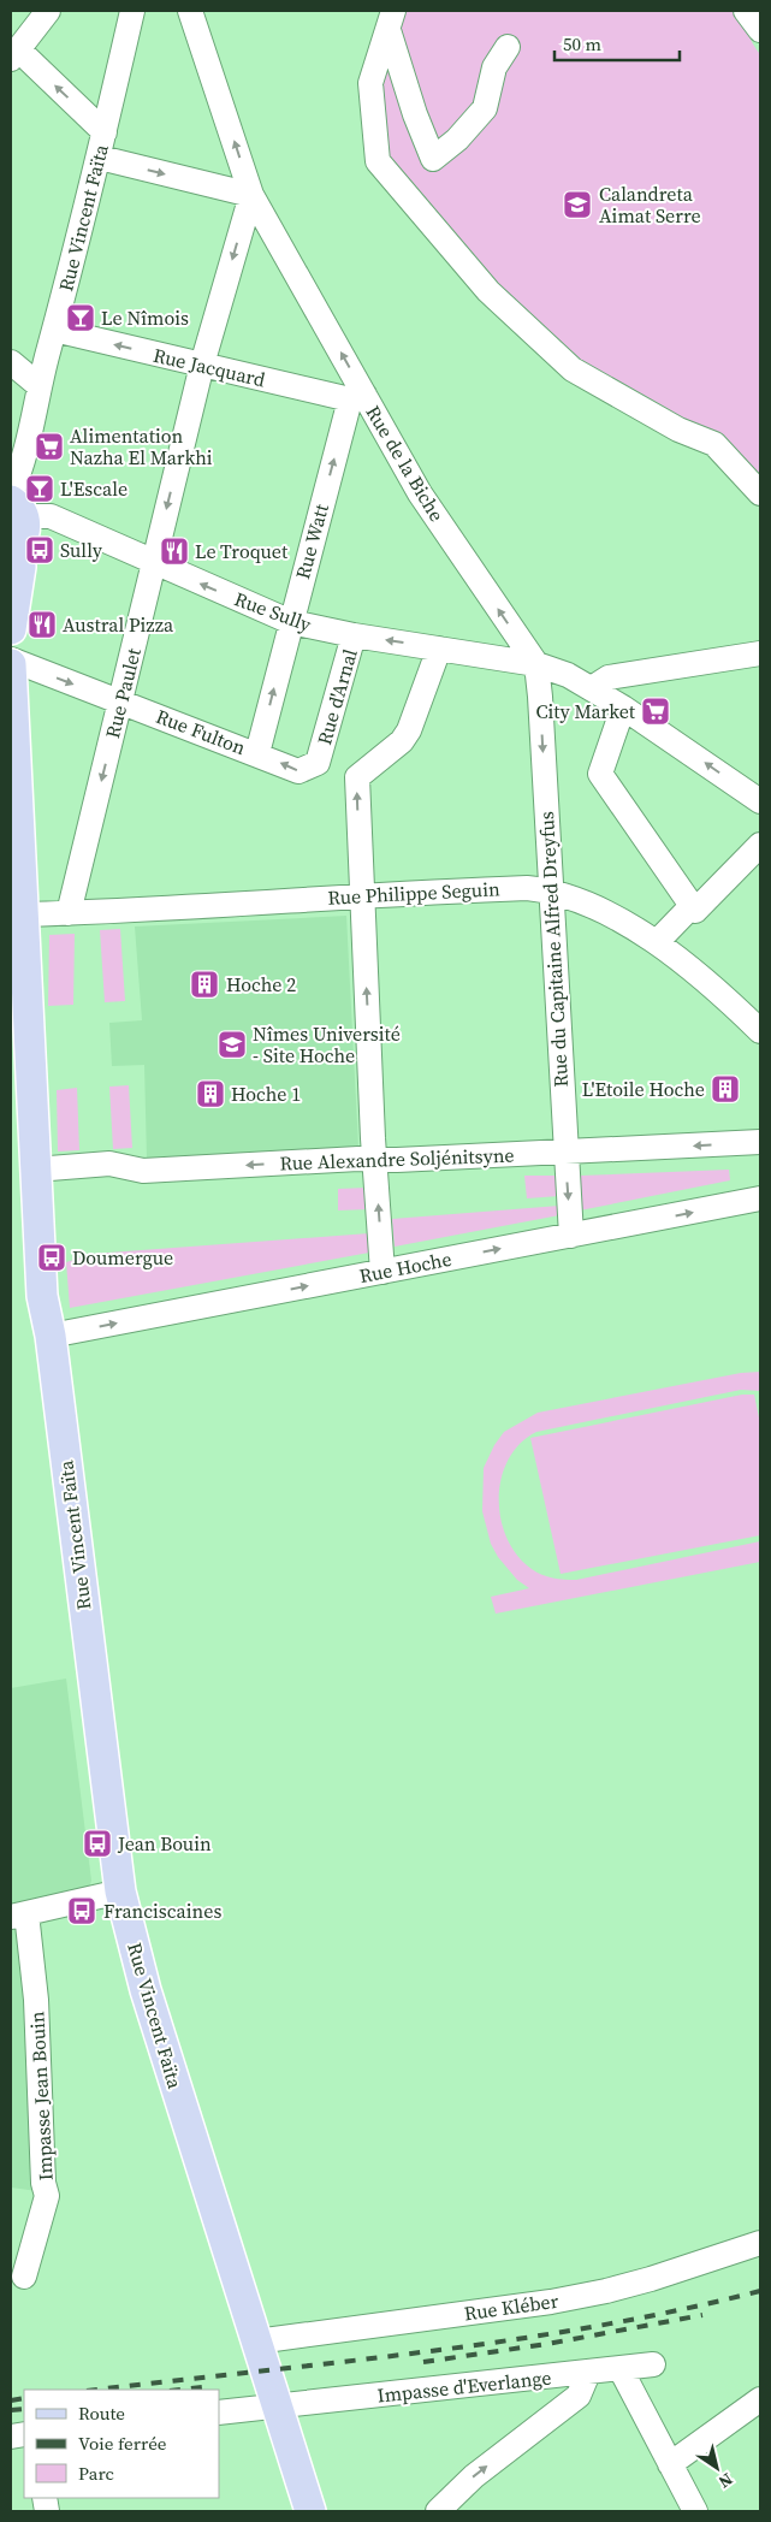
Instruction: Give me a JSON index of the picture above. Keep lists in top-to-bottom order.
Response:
{
  "streets": {
    "main road": ["Rue Vincent Faïta"],
    "street": [
      "Rue Jacquard",
      "Rue de la Biche",
      "Rue Watt",
      "Rue Sully",
      "Rue Paulet",
      "Rue d'Arnal",
      "Rue Fulton",
      "Rue Philippe Seguin",
      "Rue du Capitaine Alfred Dreyfus",
      "Rue Alexandre Soljénitsyne",
      "Rue Hoche",
      "Impasse Jean Bouin",
      "Rue Kléber",
      "Impasse d'Everlange"
    ]
  },
  "crossings": [
    ["Rue Vincent Faïta", "Rue Jacquard"],
    ["Rue Vincent Faïta", "Rue Sully"],
    ["Rue Vincent Faïta", "Rue Fulton"],
    ["Rue Vincent Faïta", "Rue Philippe Seguin"],
    ["Rue Vincent Faïta", "Rue Alexandre Soljénitsyne"],
    ["Rue Vincent Faïta", "Rue Hoche"],
    ["Rue Vincent Faïta", "Rue Kléber"],
    ["Rue Vincent Faïta", "Impasse d'Everlange"],
    ["Rue Jacquard", "Rue de la Biche"],
    ["Rue Jacquard", "Rue Watt"],
    ["Rue Jacquard", "Rue Paulet"],
    ["Rue de la Biche", "Rue Watt"],
    ["Rue de la Biche", "Rue Sully"],
    ["Rue de la Biche", "Rue Paulet"],
    ["Rue de la Biche", "Rue du Capitaine Alfred Dreyfus"],
    ["Rue Watt", "Rue Sully"],
    ["Rue Watt", "Rue d'Arnal"],
    ["Rue Watt", "Rue Fulton"],
    ["Rue Sully", "Rue Paulet"],
    ["Rue Sully", "Rue d'Arnal"],
    ["Rue Sully", "Rue du Capitaine Alfred Dreyfus"],
    ["Rue Paulet", "Rue Fulton"],
    ["Rue Paulet", "Rue Philippe Seguin"],
    ["Rue d'Arnal", "Rue Fulton"],
    ["Rue Philippe Seguin", "Rue du Capitaine Alfred Dreyfus"],
    ["Rue du Capitaine Alfred Dreyfus", "Rue Alexandre Soljénitsyne"],
    ["Rue du Capitaine Alfred Dreyfus", "Rue Hoche"]
  ],
  "one_way": [
    "Rue de la Biche",
    "Rue Sully",
    "Rue Paulet",
    "Rue Fulton",
    "Rue du Capitaine Alfred Dreyfus",
    "Rue Alexandre Soljénitsyne",
    "Rue Hoche"
  ],
  "places": {
    "school or university": ["Calandreta Aimat Serre", "Nîmes Université - Site Hoche"],
    "bar": ["Le Nîmois", "L'Escale"],
    "supermarket": ["Alimentation Nazha El Markhi", "City Market"],
    "bus stop": [
      "Sully",
      "Doumergue",
      "Jean Bouin",
      "Franciscaines"
    ],
    "restaurant": ["Le Troquet", "Austral Pizza"],
    "building": ["Hoche 2", "L'Etoile Hoche", "Hoche 1"]
  },
  "legend": ["Route", "Voie ferrée", "Parc"],
  "scale_bar": "50 m",
  "north": "bottom right"
}
